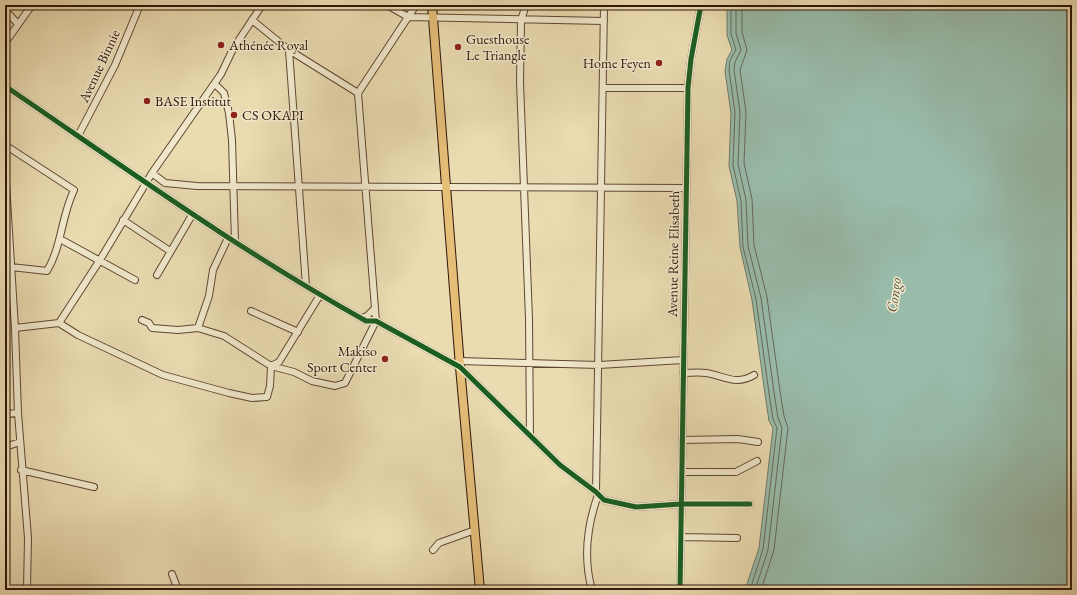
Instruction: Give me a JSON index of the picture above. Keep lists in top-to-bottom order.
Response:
{
  "streets": {
    "street": ["Avenue Binnie", "Avenue Reine Elisabeth"]
  },
  "water": ["Congo"],
  "places": [
    "Athénée Royal",
    "Guesthouse Le Triangle",
    "Home Feyen",
    "BASE Institut",
    "CS OKAPI",
    "Makiso Sport Center"
  ]
}
